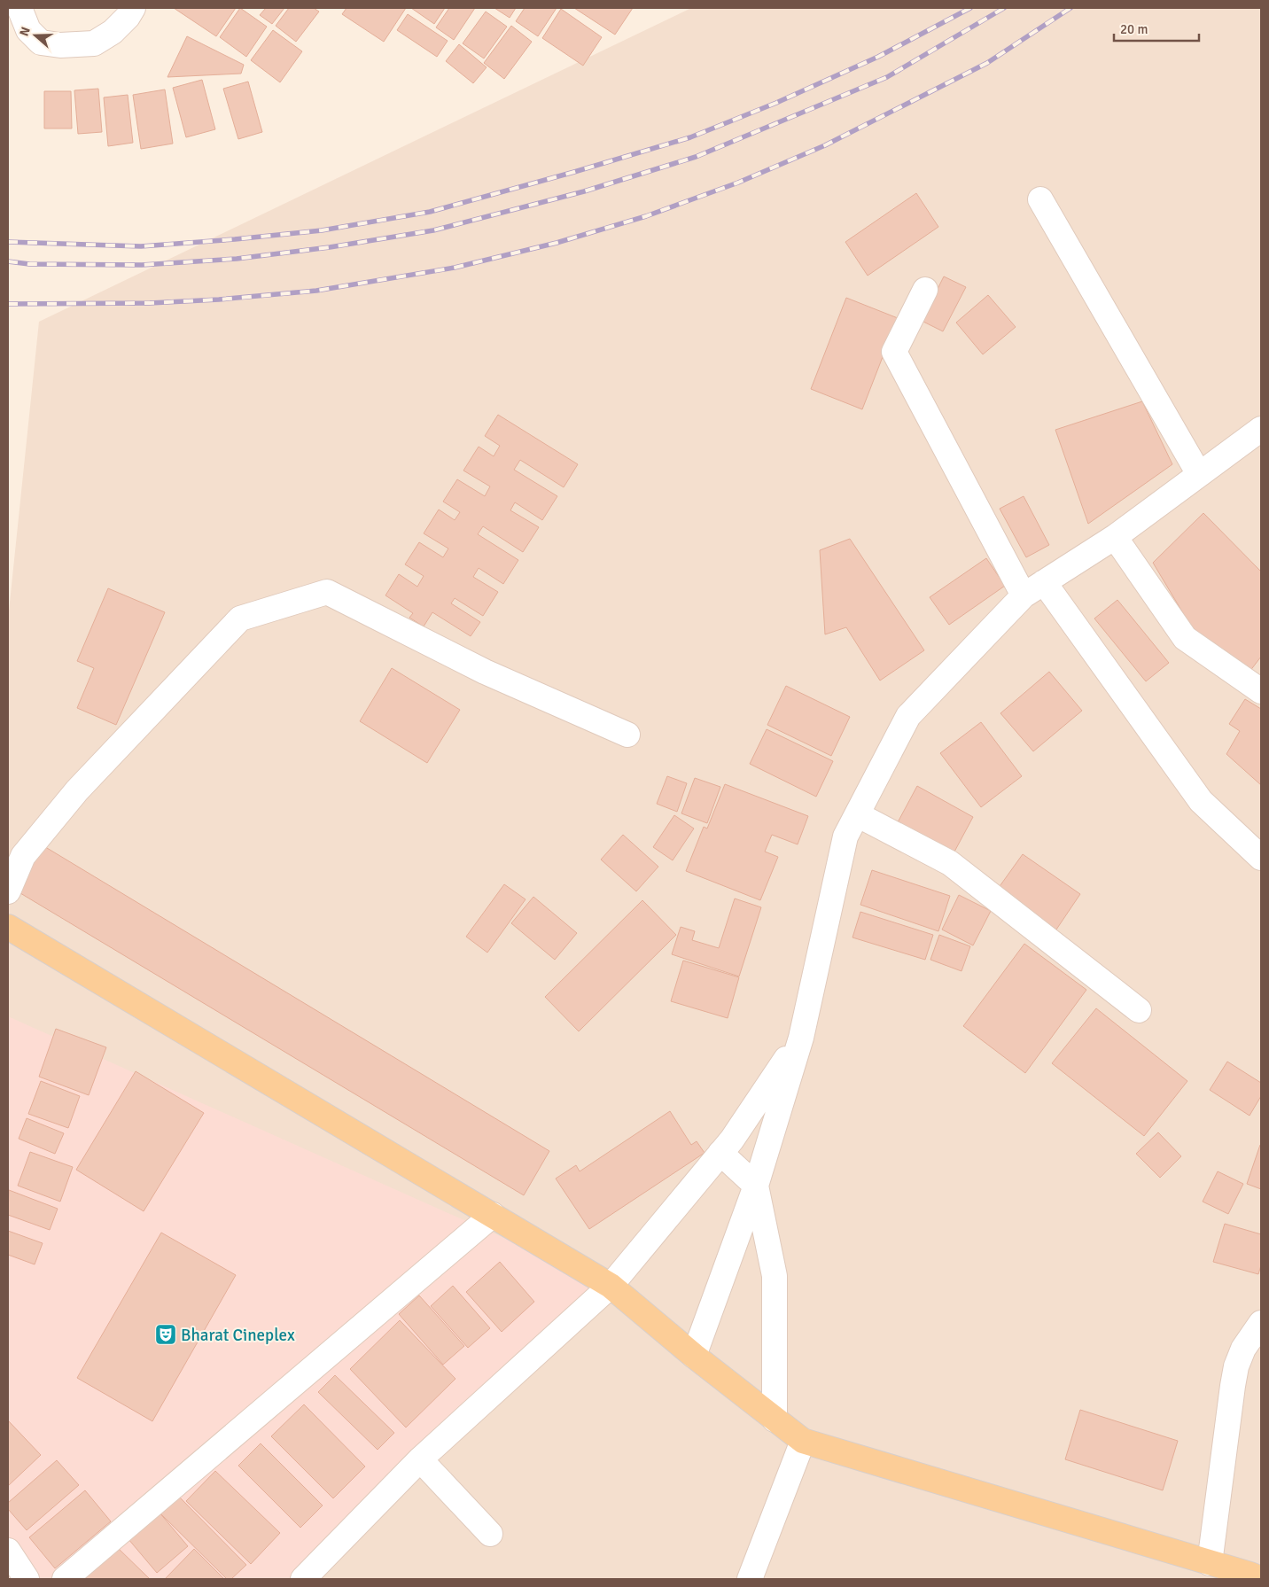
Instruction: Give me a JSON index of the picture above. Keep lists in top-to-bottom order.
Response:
{
  "places": {
    "theatre": ["Bharat Cineplex"]
  },
  "scale_bar": "20 m",
  "north": "left"
}
